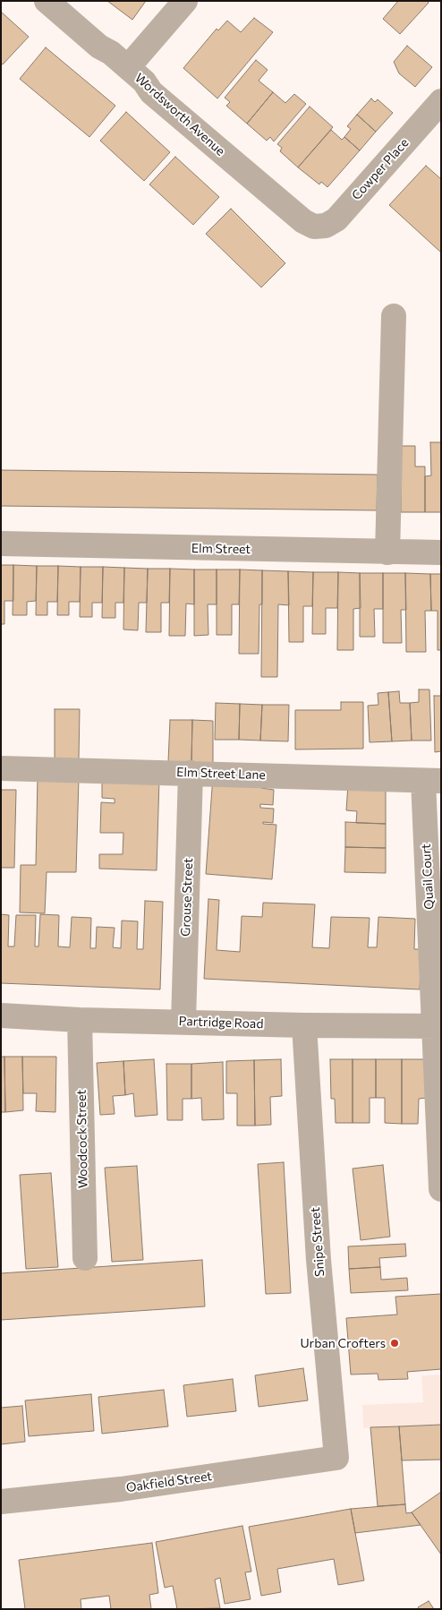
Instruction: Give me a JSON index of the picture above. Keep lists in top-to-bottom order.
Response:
{
  "streets": {
    "street": [
      "Wordsworth Avenue",
      "Cowper Place",
      "Elm Street",
      "Elm Street Lane",
      "Quail Court",
      "Grouse Street",
      "Partridge Road",
      "Woodcock Street",
      "Snipe Street",
      "Oakfield Street"
    ]
  },
  "crossings": [
    ["Wordsworth Avenue", "Cowper Place"],
    ["Elm Street Lane", "Quail Court"],
    ["Elm Street Lane", "Grouse Street"],
    ["Quail Court", "Partridge Road"],
    ["Grouse Street", "Partridge Road"],
    ["Partridge Road", "Woodcock Street"],
    ["Partridge Road", "Snipe Street"],
    ["Snipe Street", "Oakfield Street"]
  ],
  "places": ["Urban Crofters"]
}
